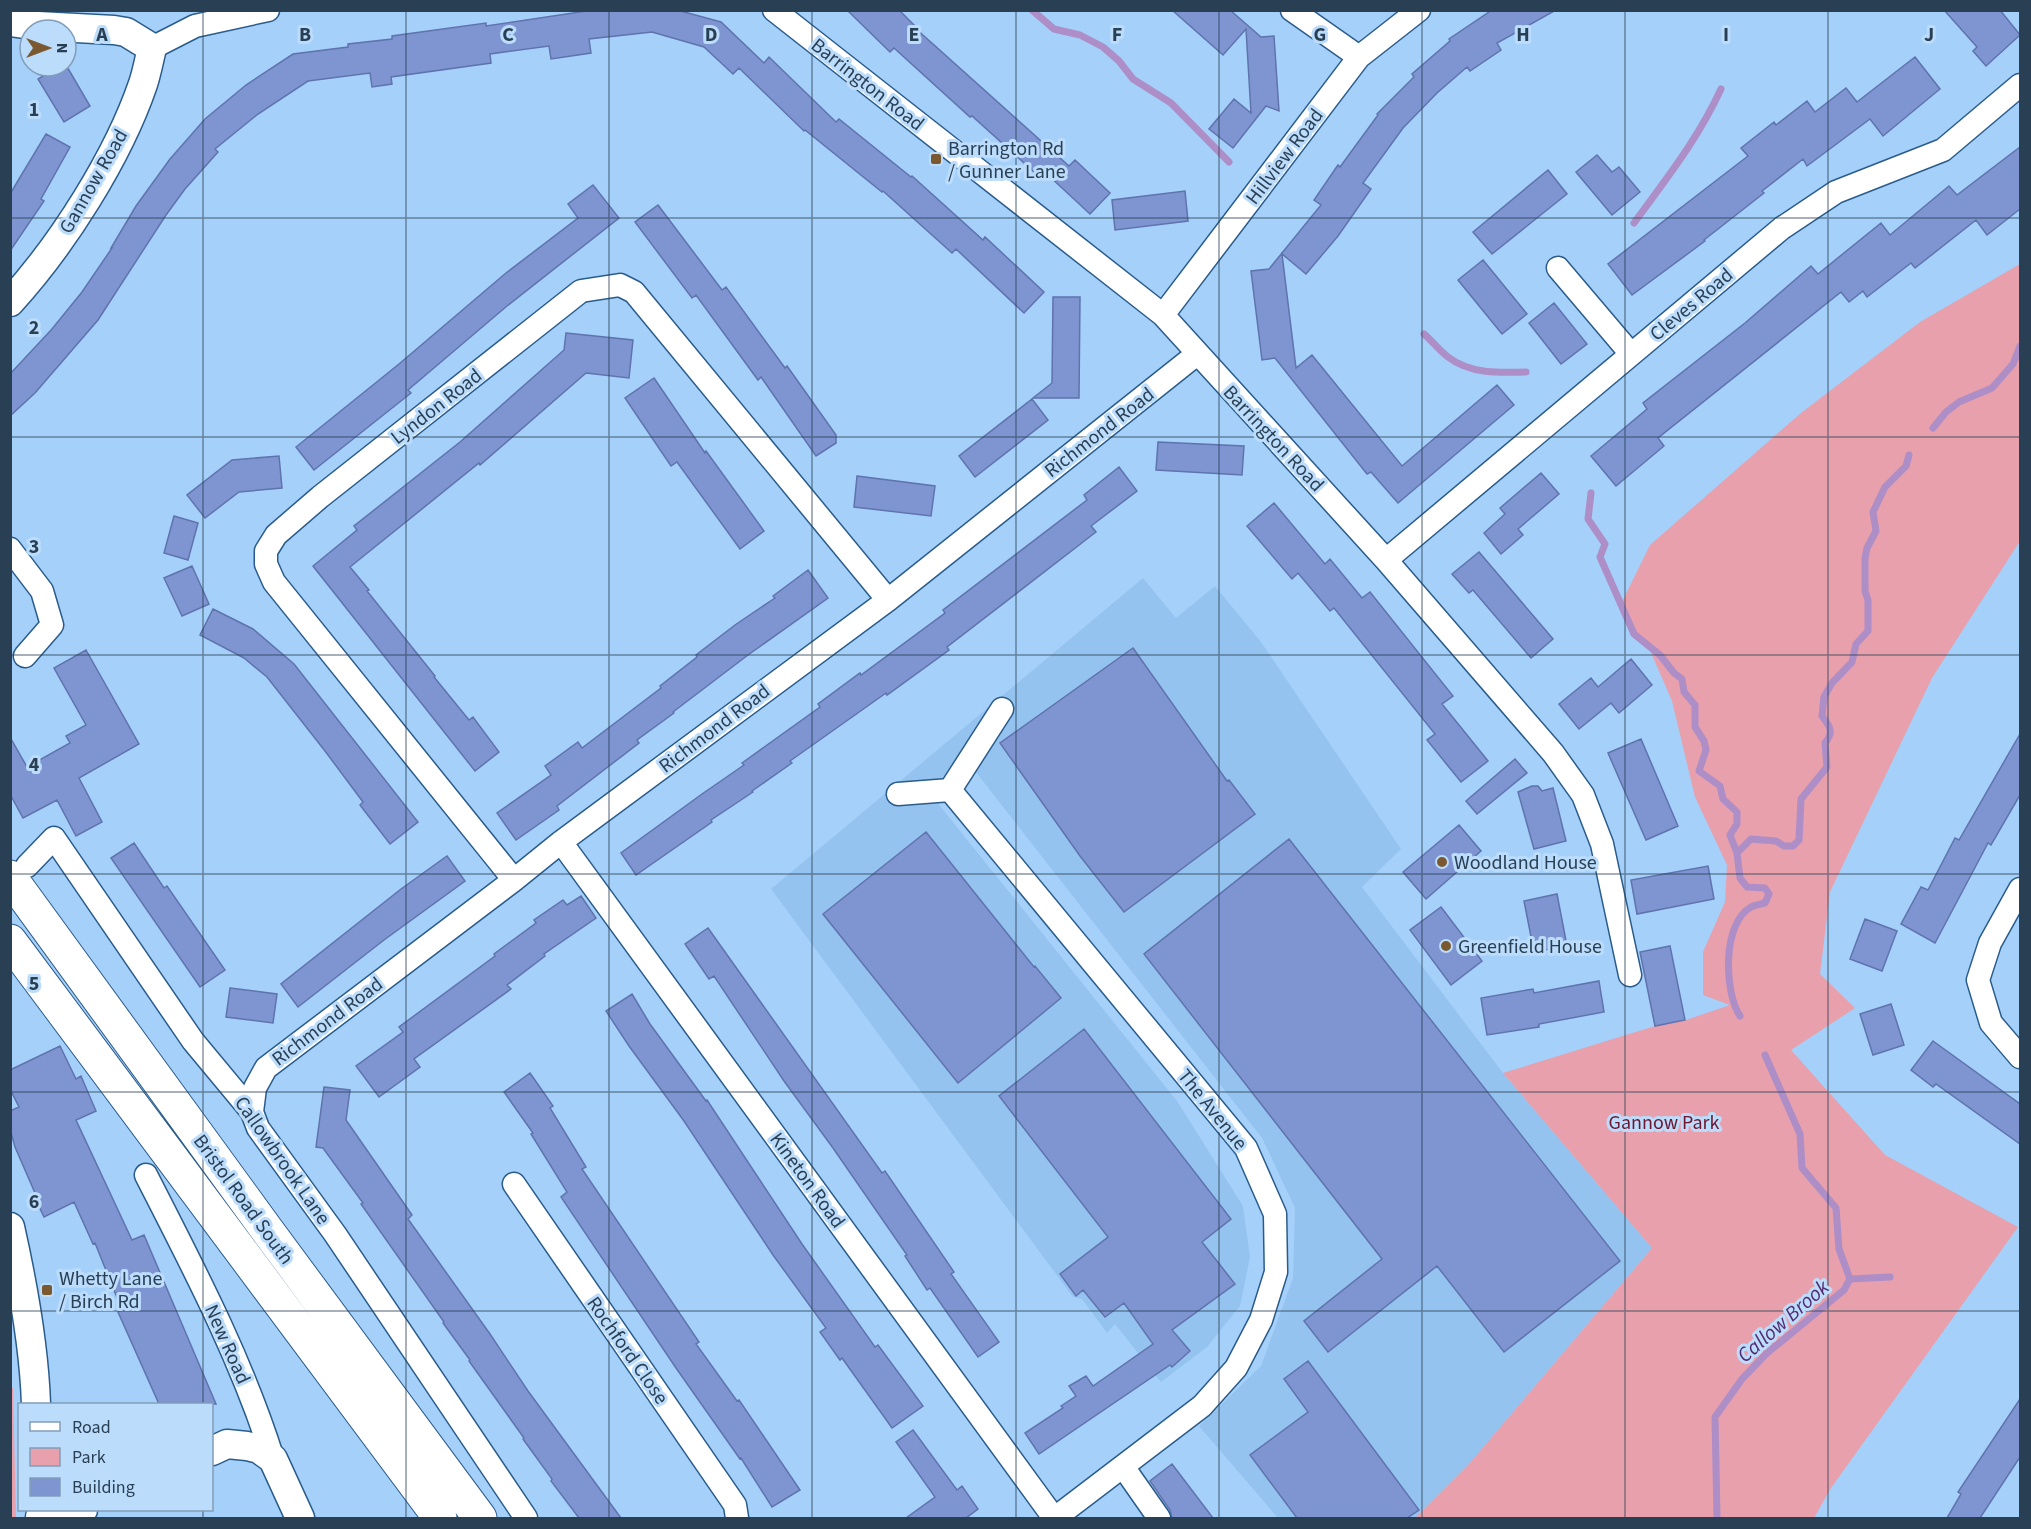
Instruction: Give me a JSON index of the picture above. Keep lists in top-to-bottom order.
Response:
{
  "streets": {
    "highway": ["Bristol Road South"],
    "street": [
      "Barrington Road",
      "Hillview Road",
      "Gannow Road",
      "Cleves Road",
      "Lyndon Road",
      "Richmond Road",
      "The Avenue",
      "Callowbrook Lane",
      "Kineton Road",
      "New Road",
      "Rochford Close"
    ]
  },
  "crossings": [
    ["Barrington Road", "Hillview Road"],
    ["Barrington Road", "Cleves Road"],
    ["Barrington Road", "Richmond Road"],
    ["Lyndon Road", "Richmond Road"],
    ["Richmond Road", "Callowbrook Lane"],
    ["Richmond Road", "Kineton Road"],
    ["The Avenue", "Kineton Road"],
    ["Callowbrook Lane", "Bristol Road South"]
  ],
  "water": ["Callow Brook"],
  "parks": ["Gannow Park"],
  "places": {
    "transit": ["Barrington Rd / Gunner Lane", "Whetty Lane / Birch Rd"],
    "other": ["Woodland House", "Greenfield House"]
  },
  "legend": ["Road", "Park", "Building"],
  "north": "right",
  "grid": {
    "columns": [
      "A",
      "B",
      "C",
      "D",
      "E",
      "F",
      "G",
      "H",
      "I",
      "J"
    ],
    "rows": [
      "1",
      "2",
      "3",
      "4",
      "5",
      "6"
    ]
  }
}
